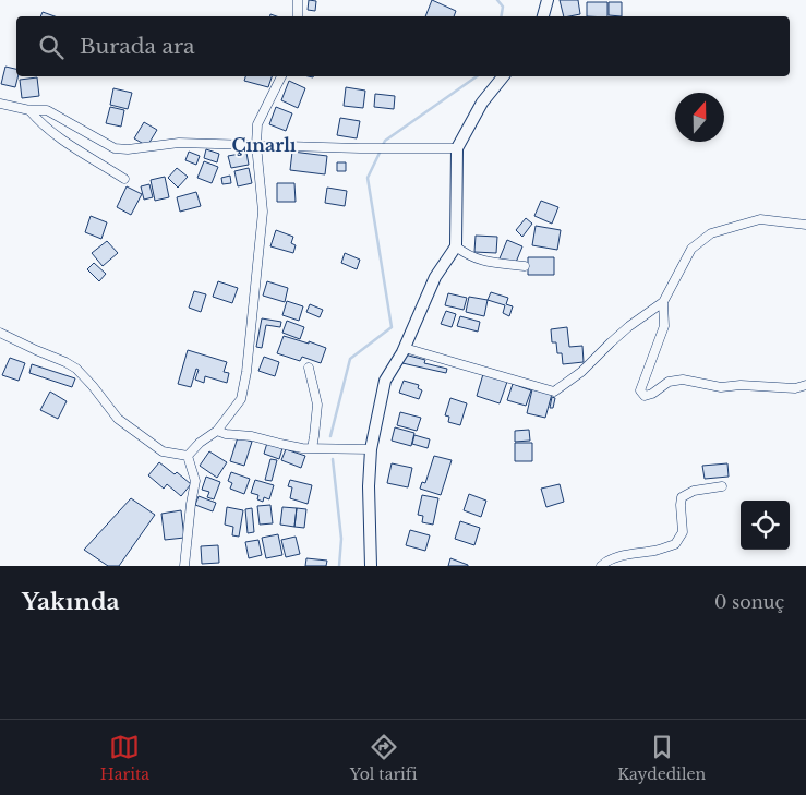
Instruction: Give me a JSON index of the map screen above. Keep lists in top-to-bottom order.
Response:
{
  "districts": ["Çınarlı"],
  "north": "top",
  "page": {
    "search": "Burada ara",
    "heading": ["Yakında", "0 sonuç"],
    "nav": ["Harita", "Yol tarifi", "Kaydedilen"]
  }
}
